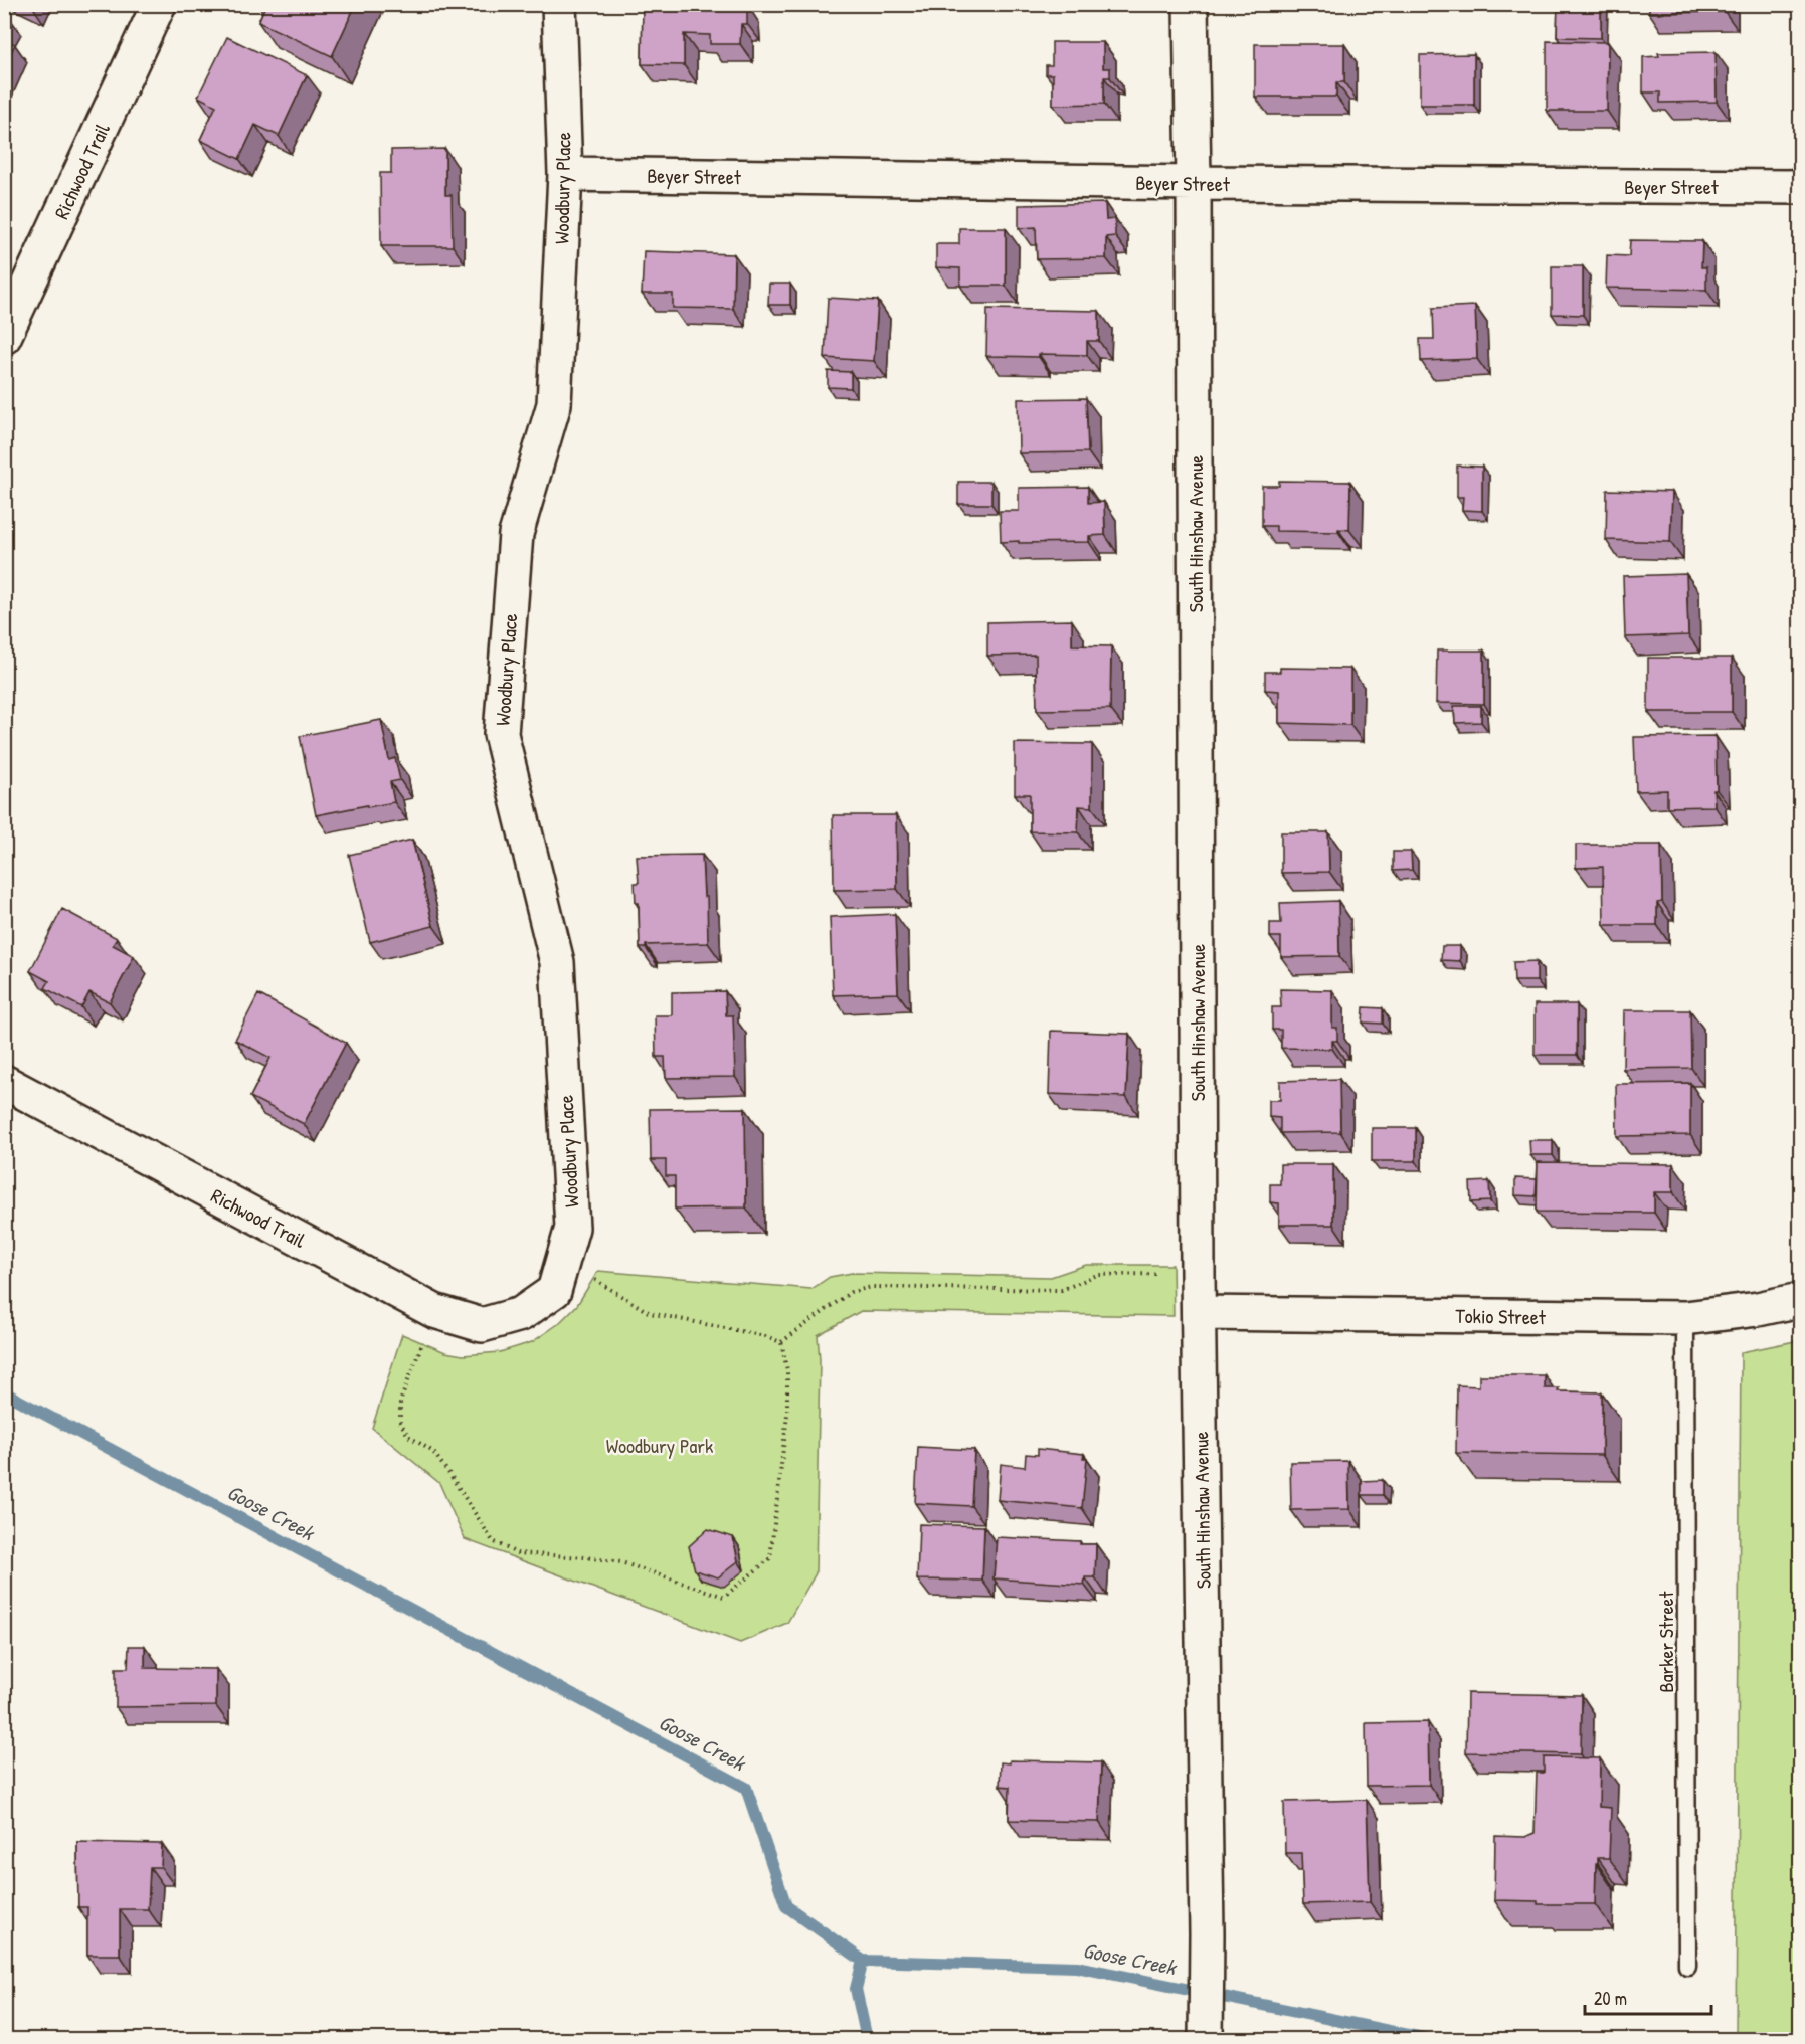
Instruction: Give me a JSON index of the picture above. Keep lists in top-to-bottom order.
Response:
{
  "streets": {
    "street": [
      "Richwood Trail",
      "Beyer Street",
      "Woodbury Place",
      "South Hinshaw Avenue",
      "Tokio Street"
    ],
    "lane": ["Barker Street"]
  },
  "crossings": [
    ["Richwood Trail", "Woodbury Place"],
    ["Beyer Street", "Woodbury Place"],
    ["Beyer Street", "South Hinshaw Avenue"],
    ["South Hinshaw Avenue", "Tokio Street"],
    ["Tokio Street", "Barker Street"]
  ],
  "water": ["Goose Creek"],
  "parks": ["Woodbury Park"],
  "scale_bar": "20 m"
}
